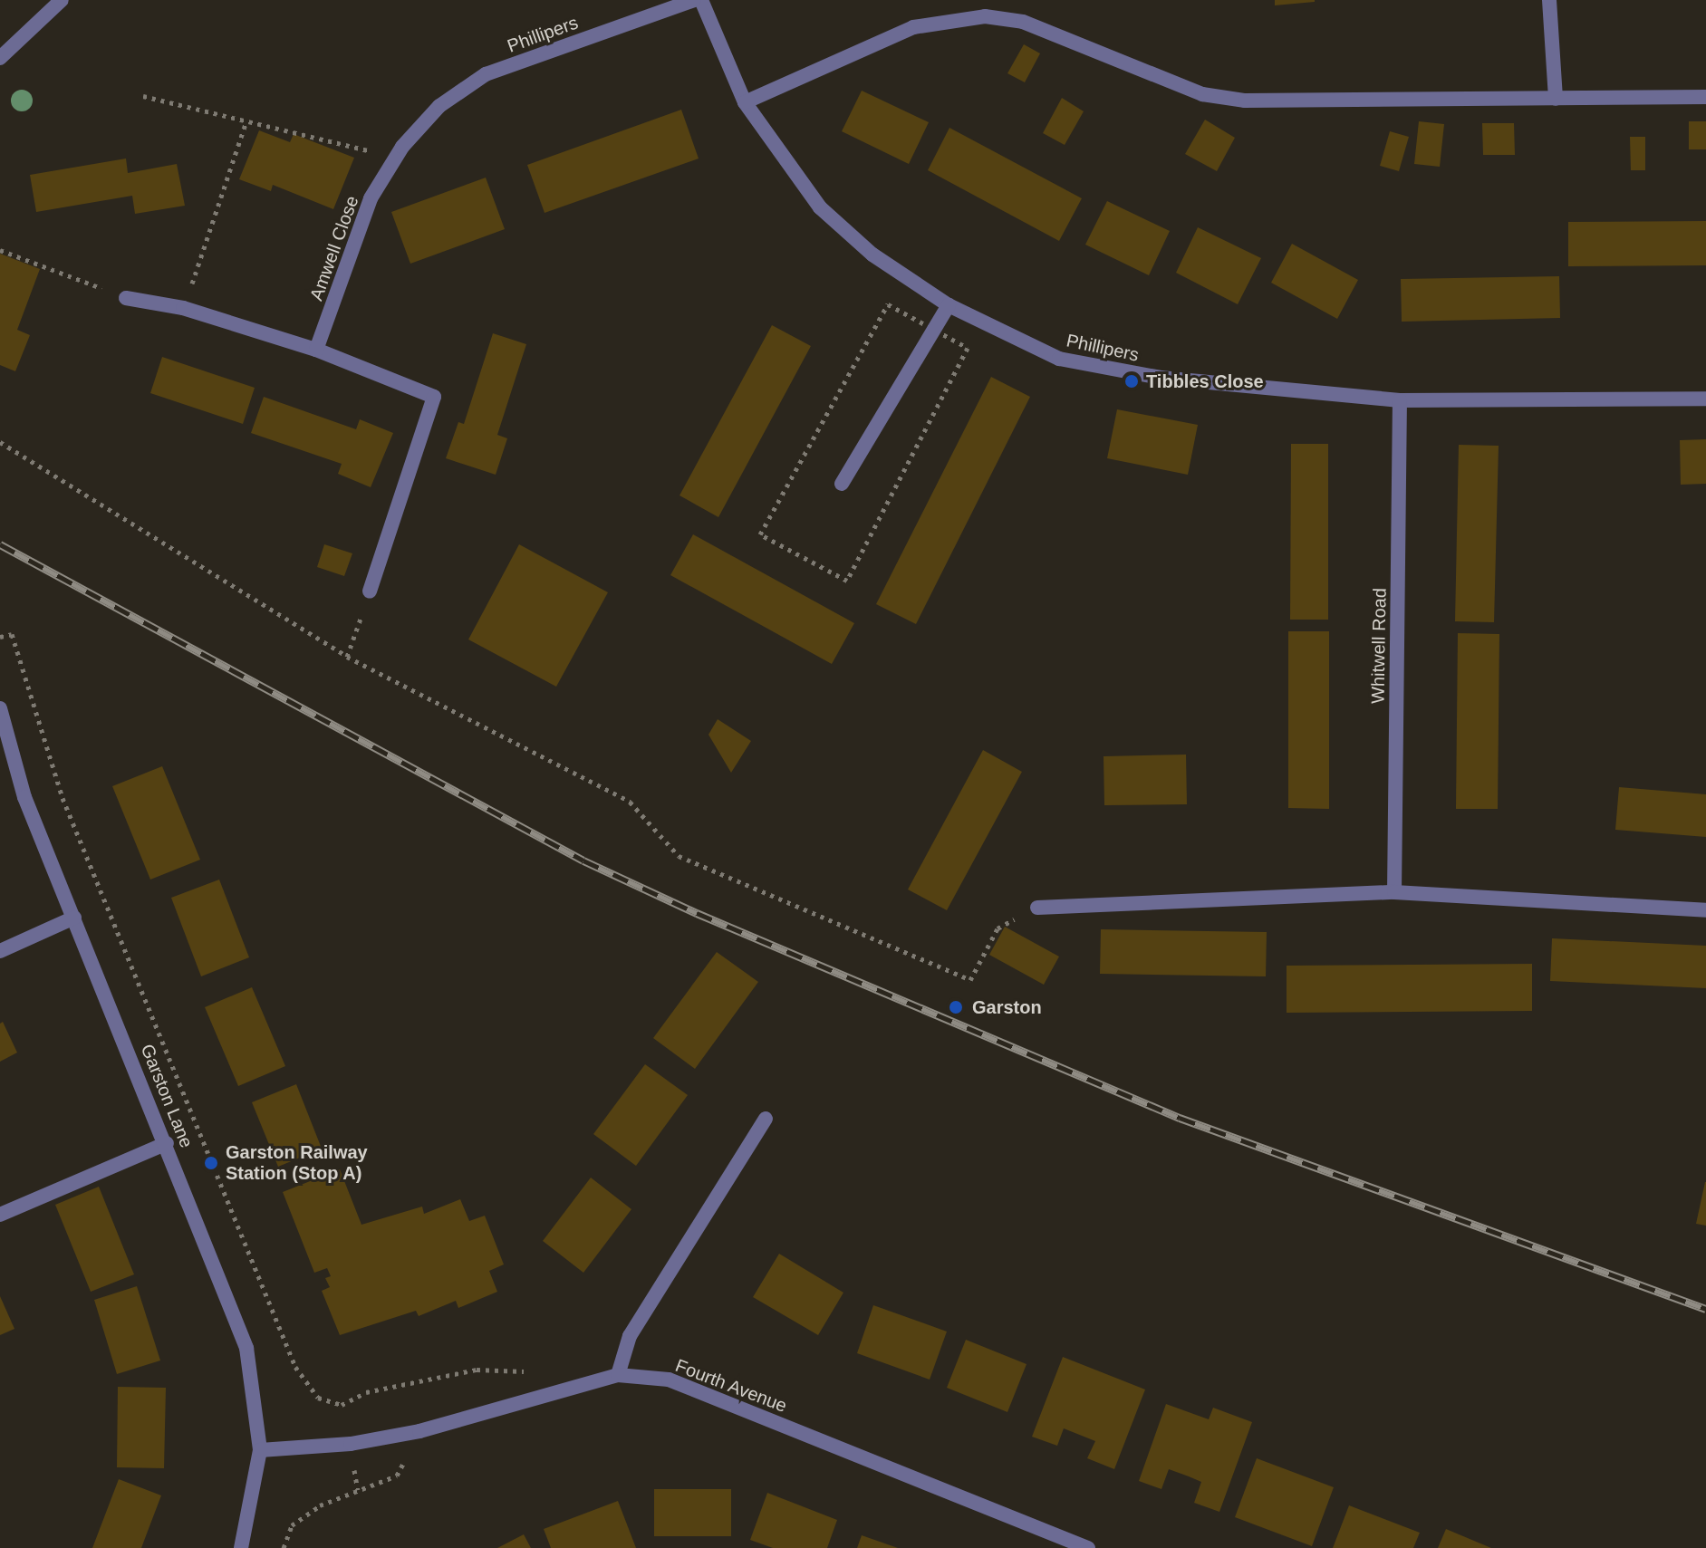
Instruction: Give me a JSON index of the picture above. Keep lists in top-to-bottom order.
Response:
{
  "streets": {
    "street": [
      "Phillipers",
      "Amwell Close",
      "Whitwell Road",
      "Garston Lane",
      "Fourth Avenue"
    ]
  },
  "crossings": [
    ["Phillipers", "Amwell Close"],
    ["Phillipers", "Whitwell Road"],
    ["Garston Lane", "Fourth Avenue"]
  ],
  "places": ["Tibbles Close", "Garston", "Garston Railway Station (Stop A)"]
}
